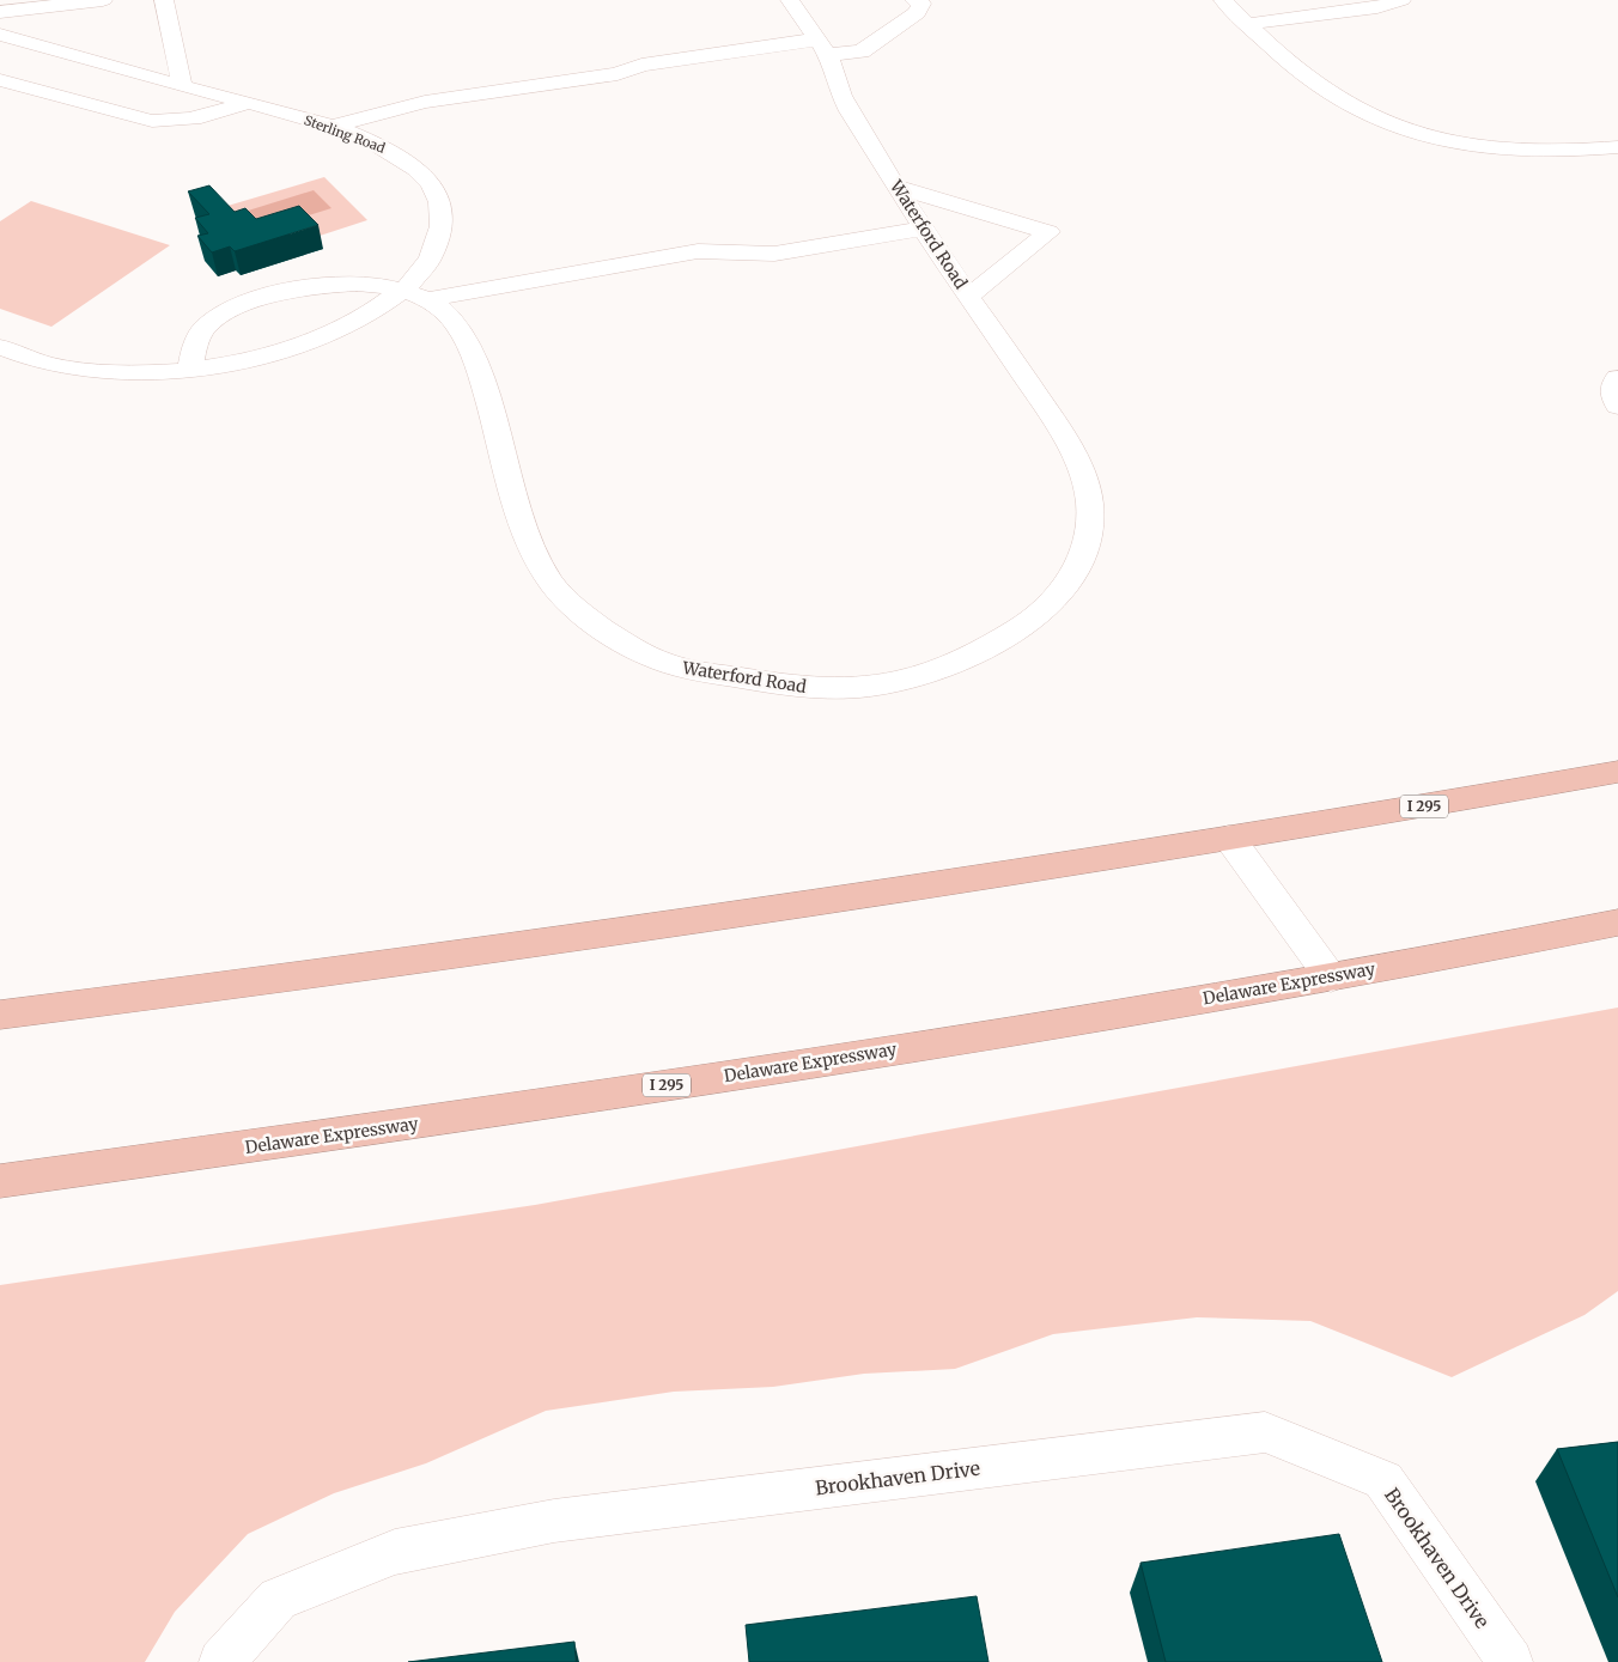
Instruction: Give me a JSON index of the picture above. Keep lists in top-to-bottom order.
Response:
{
  "streets": {
    "highway": ["I 295", "Delaware Expressway"],
    "street": ["Sterling Road", "Waterford Road", "Brookhaven Drive"]
  },
  "crossings": [
    ["Sterling Road", "Waterford Road"]
  ]
}
